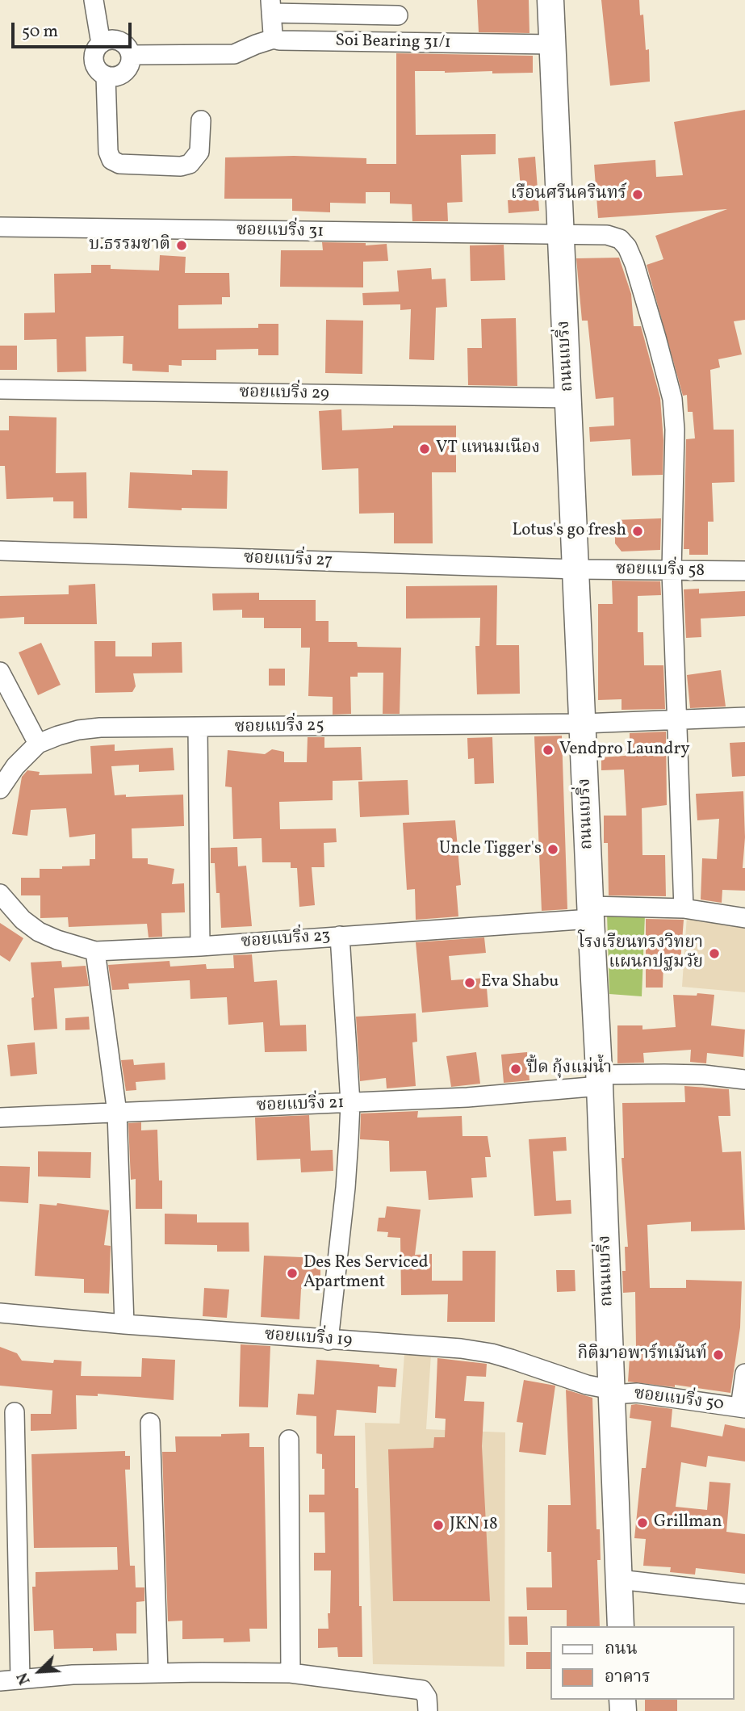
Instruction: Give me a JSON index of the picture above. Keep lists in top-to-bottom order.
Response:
{
  "streets": {
    "main road": ["ถนนแบริ่ง"],
    "street": [
      "Soi Bearing 31/1",
      "ซอยแบริ่ง 31",
      "ซอยแบริ่ง 29",
      "ซอยแบริ่ง 27",
      "ซอยแบริ่ง 58",
      "ซอยแบริ่ง 25",
      "ซอยแบริ่ง 23",
      "ซอยแบริ่ง 21",
      "ซอยแบริ่ง 19",
      "ซอยแบริ่ง 50"
    ]
  },
  "crossings": [
    ["Soi Bearing 31/1", "ถนนแบริ่ง"],
    ["ซอยแบริ่ง 31", "ถนนแบริ่ง"],
    ["ซอยแบริ่ง 31", "ซอยแบริ่ง 58"],
    ["ถนนแบริ่ง", "ซอยแบริ่ง 29"],
    ["ถนนแบริ่ง", "ซอยแบริ่ง 27"],
    ["ถนนแบริ่ง", "ซอยแบริ่ง 58"],
    ["ถนนแบริ่ง", "ซอยแบริ่ง 25"],
    ["ถนนแบริ่ง", "ซอยแบริ่ง 23"],
    ["ถนนแบริ่ง", "ซอยแบริ่ง 21"],
    ["ถนนแบริ่ง", "ซอยแบริ่ง 19"],
    ["ถนนแบริ่ง", "ซอยแบริ่ง 50"],
    ["ซอยแบริ่ง 27", "ซอยแบริ่ง 58"],
    ["ซอยแบริ่ง 19", "ซอยแบริ่ง 50"]
  ],
  "places": [
    "เรือนศรีนครินทร์",
    "บ.ธรรมชาติ",
    "VT แหนมเนือง",
    "Lotus's go fresh",
    "Vendpro Laundry",
    "Uncle Tigger's",
    "โรงเรียนทรงวิทยา แผนกปฐมวัย",
    "Eva Shabu",
    "ปื้ด กุ้งแม่น้ำ",
    "Des Res Serviced Apartment",
    "กิติมาอพาร์ทเม้นท์",
    "Grillman",
    "JKN 18"
  ],
  "legend": ["ถนน", "อาคาร"],
  "scale_bar": "50 m",
  "north": "bottom left"
}
